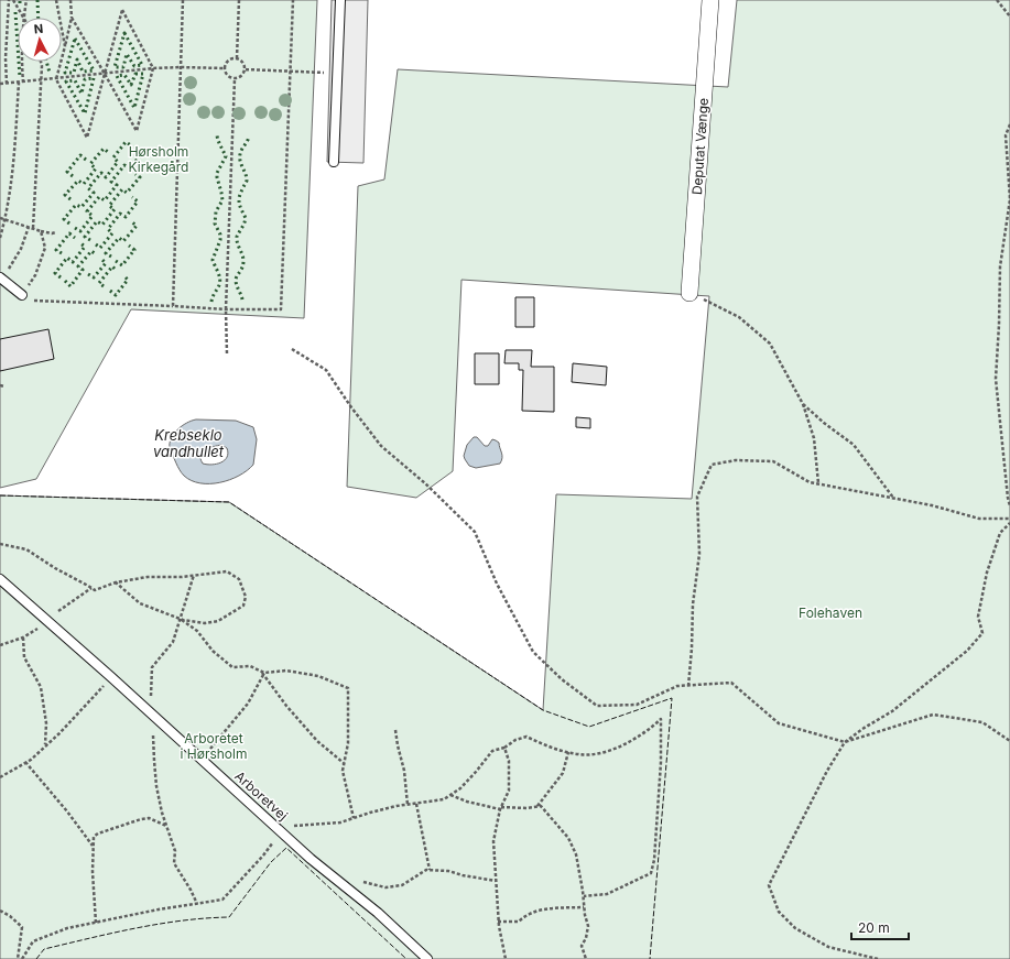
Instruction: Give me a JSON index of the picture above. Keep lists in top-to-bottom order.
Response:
{
  "streets": {
    "street": ["Deputat Vænge"],
    "lane": ["Arboretvej"]
  },
  "water": ["Krebseklo vandhullet"],
  "parks": ["Hørsholm Kirkegård", "Folehaven", "Arboretet i Hørsholm"],
  "scale_bar": "20 m",
  "north": "top"
}
